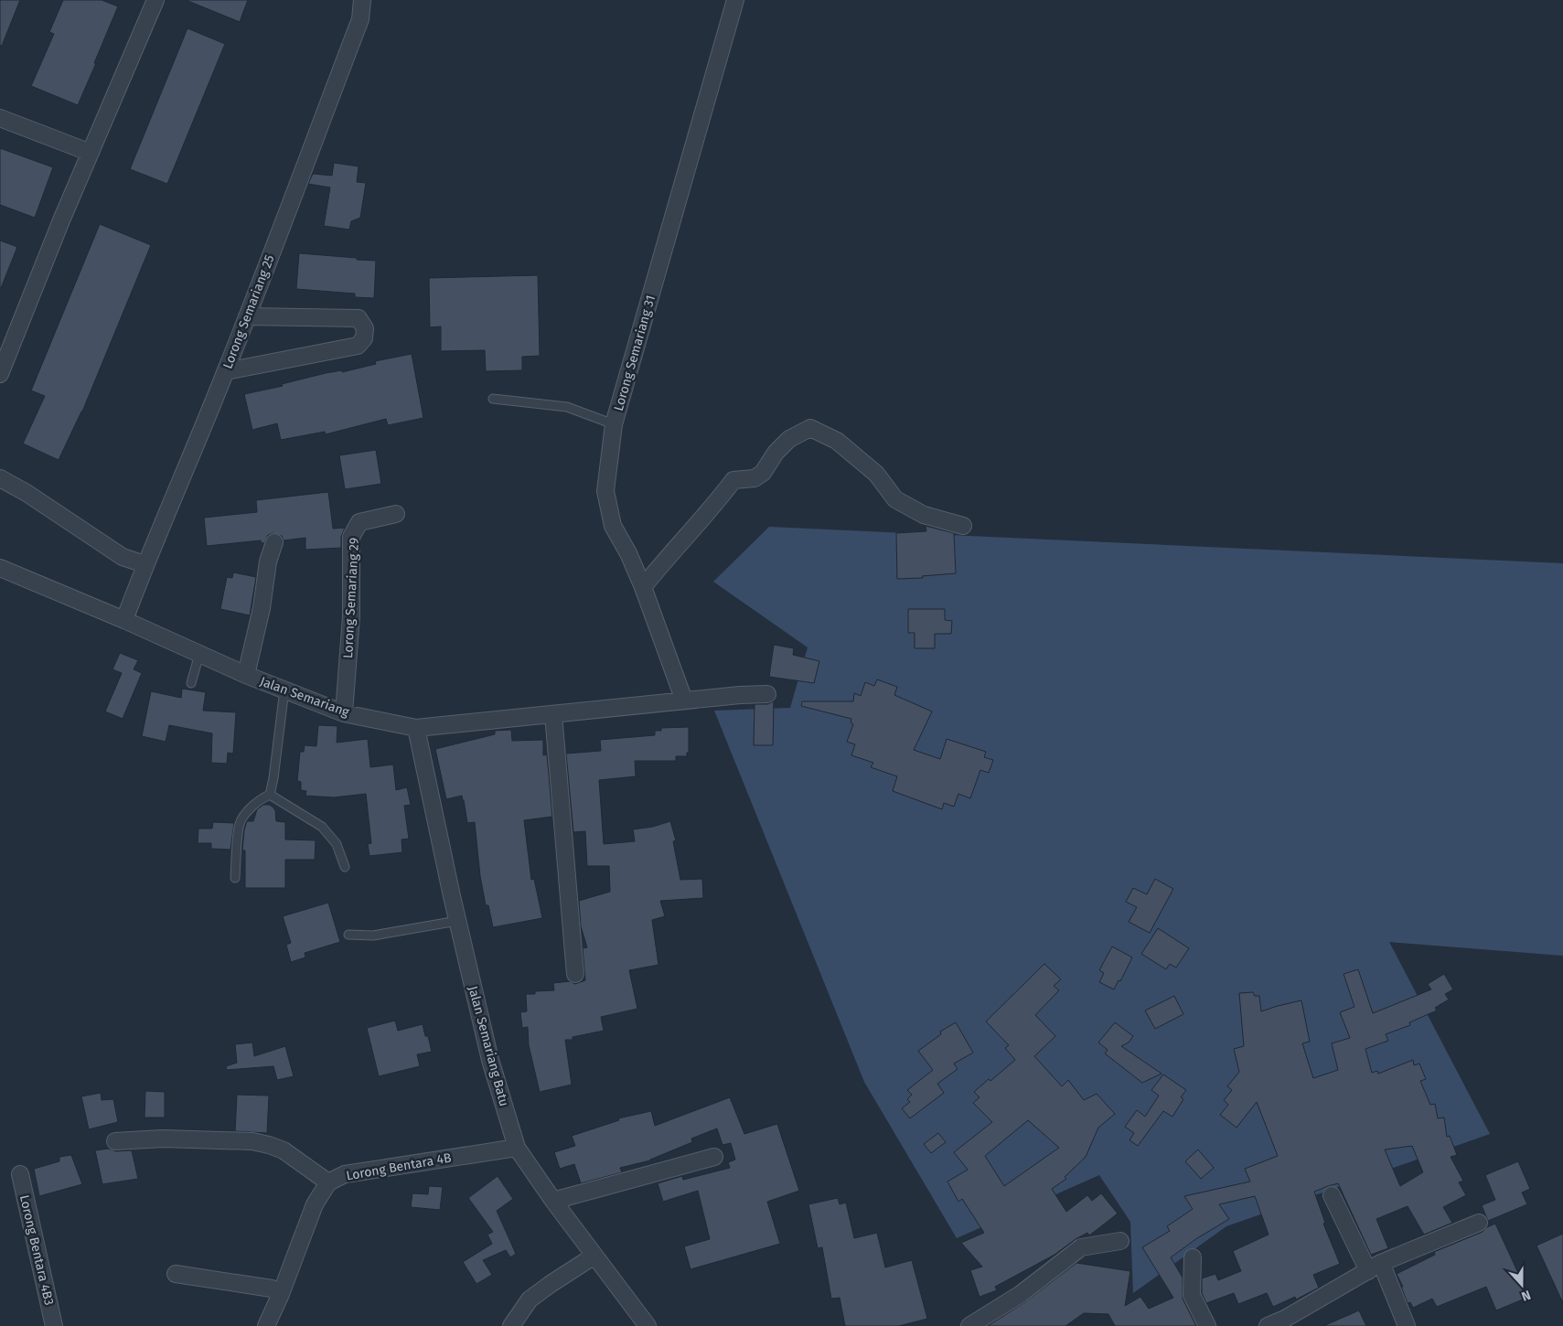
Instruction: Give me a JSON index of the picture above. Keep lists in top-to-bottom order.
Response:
{
  "streets": {
    "street": [
      "Lorong Semariang 25",
      "Lorong Semariang 31",
      "Lorong Semariang 29",
      "Jalan Semariang",
      "Jalan Semariang Batu",
      "Lorong Bentara 4B",
      "Lorong Bentara 4B3"
    ]
  },
  "crossings": [
    ["Lorong Semariang 25", "Jalan Semariang"],
    ["Lorong Semariang 31", "Jalan Semariang"],
    ["Lorong Semariang 29", "Jalan Semariang"],
    ["Jalan Semariang", "Jalan Semariang Batu"],
    ["Jalan Semariang Batu", "Lorong Bentara 4B"]
  ],
  "north": "bottom"
}
